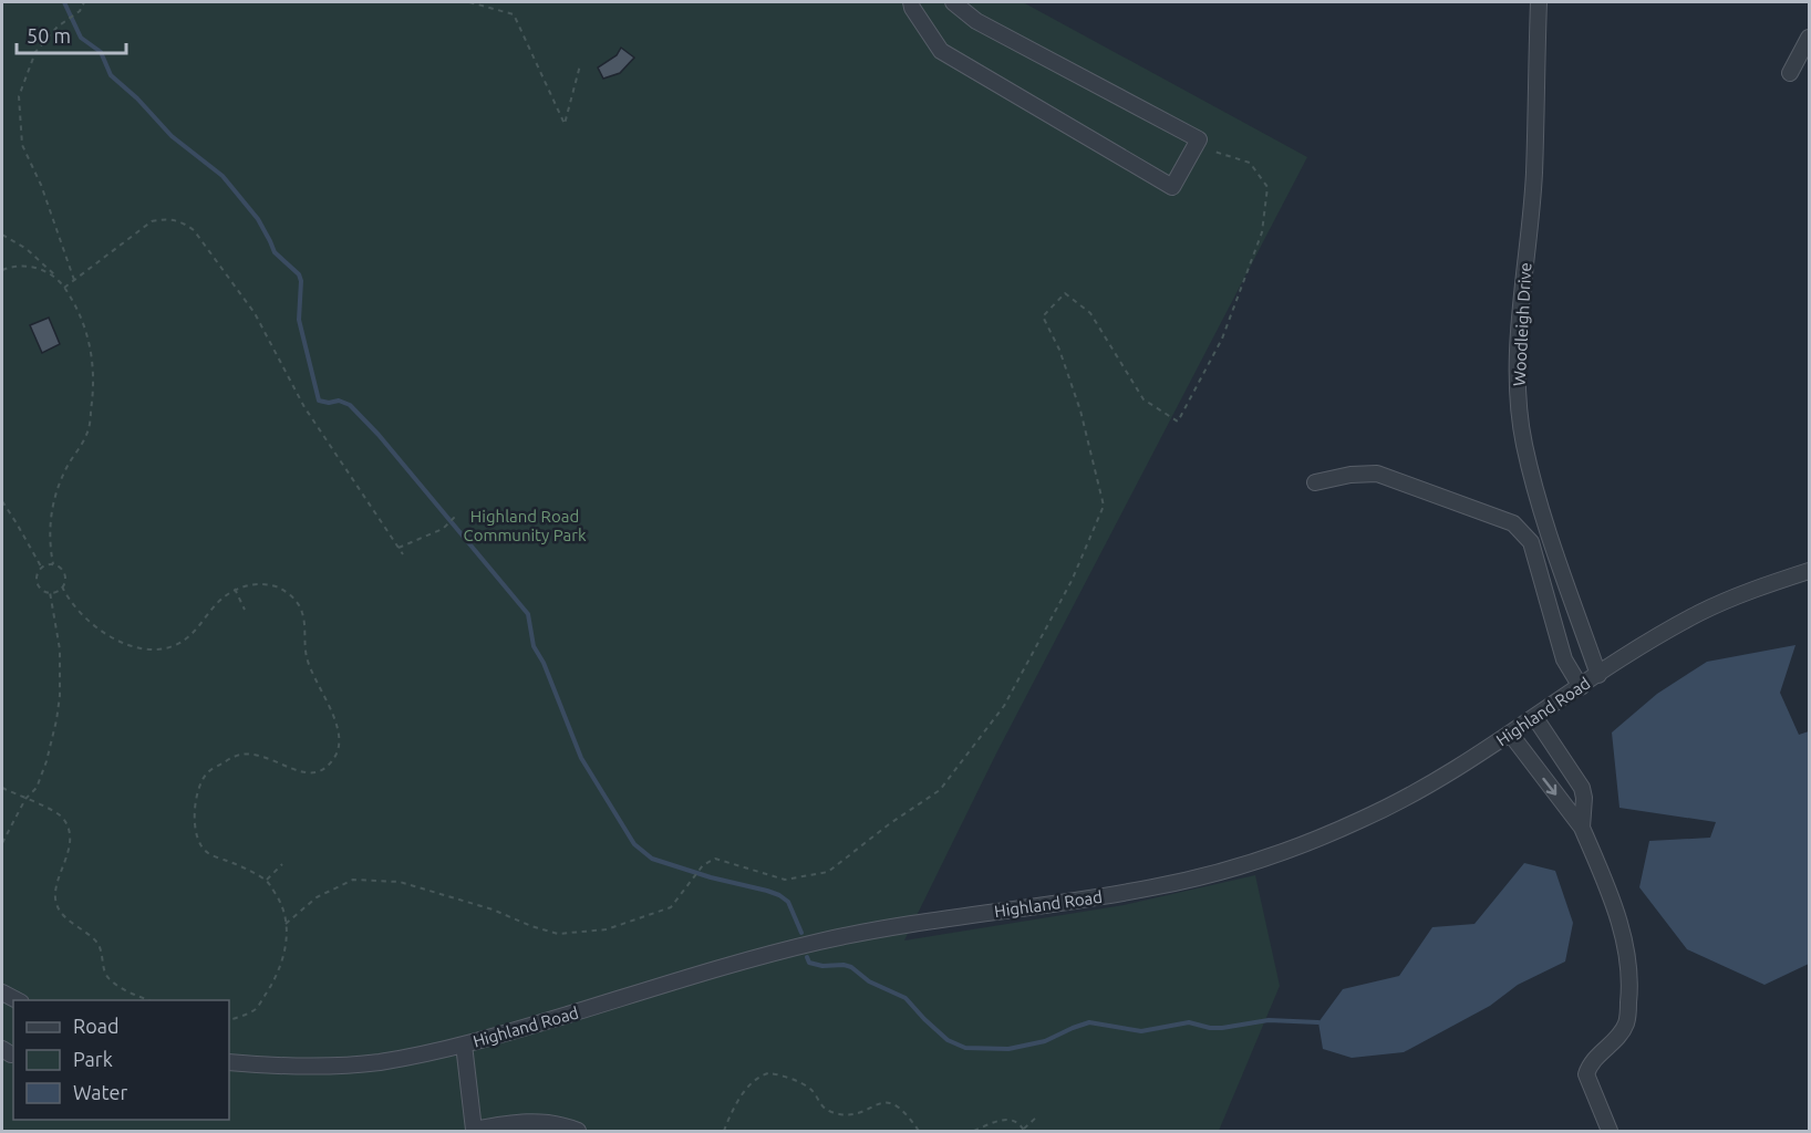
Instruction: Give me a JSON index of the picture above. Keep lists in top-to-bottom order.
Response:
{
  "streets": {
    "street": ["Woodleigh Drive", "Highland Road"]
  },
  "crossings": [
    ["Woodleigh Drive", "Highland Road"]
  ],
  "parks": ["Highland Road Community Park"],
  "legend": ["Road", "Park", "Water"],
  "scale_bar": "50 m"
}
